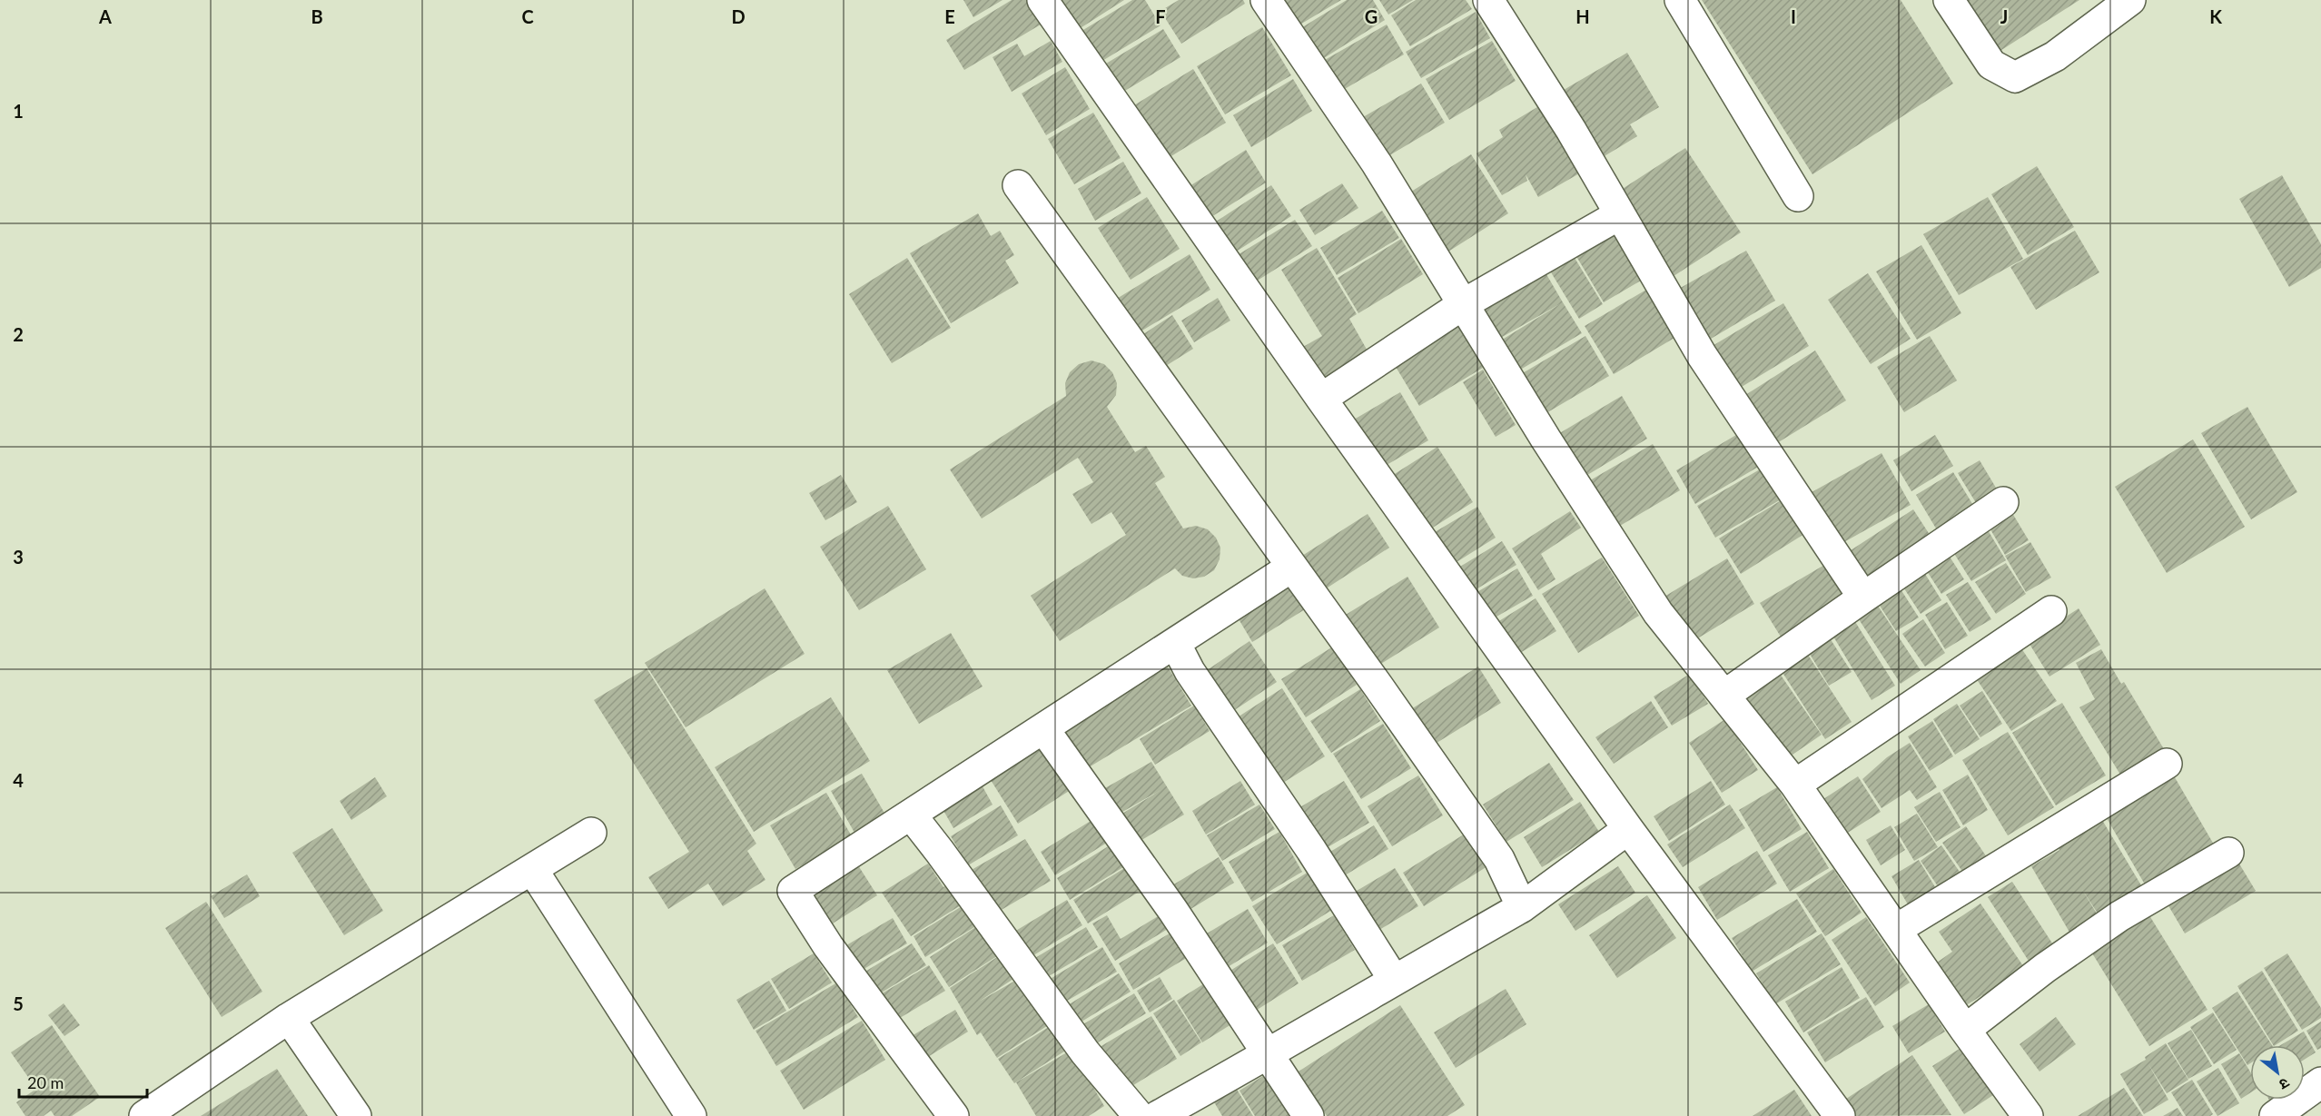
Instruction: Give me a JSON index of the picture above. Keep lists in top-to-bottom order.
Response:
{
  "scale_bar": "20 m",
  "north": "bottom right",
  "grid": {
    "columns": [
      "A",
      "B",
      "C",
      "D",
      "E",
      "F",
      "G",
      "H",
      "I",
      "J",
      "K"
    ],
    "rows": [
      "1",
      "2",
      "3",
      "4",
      "5"
    ]
  }
}
